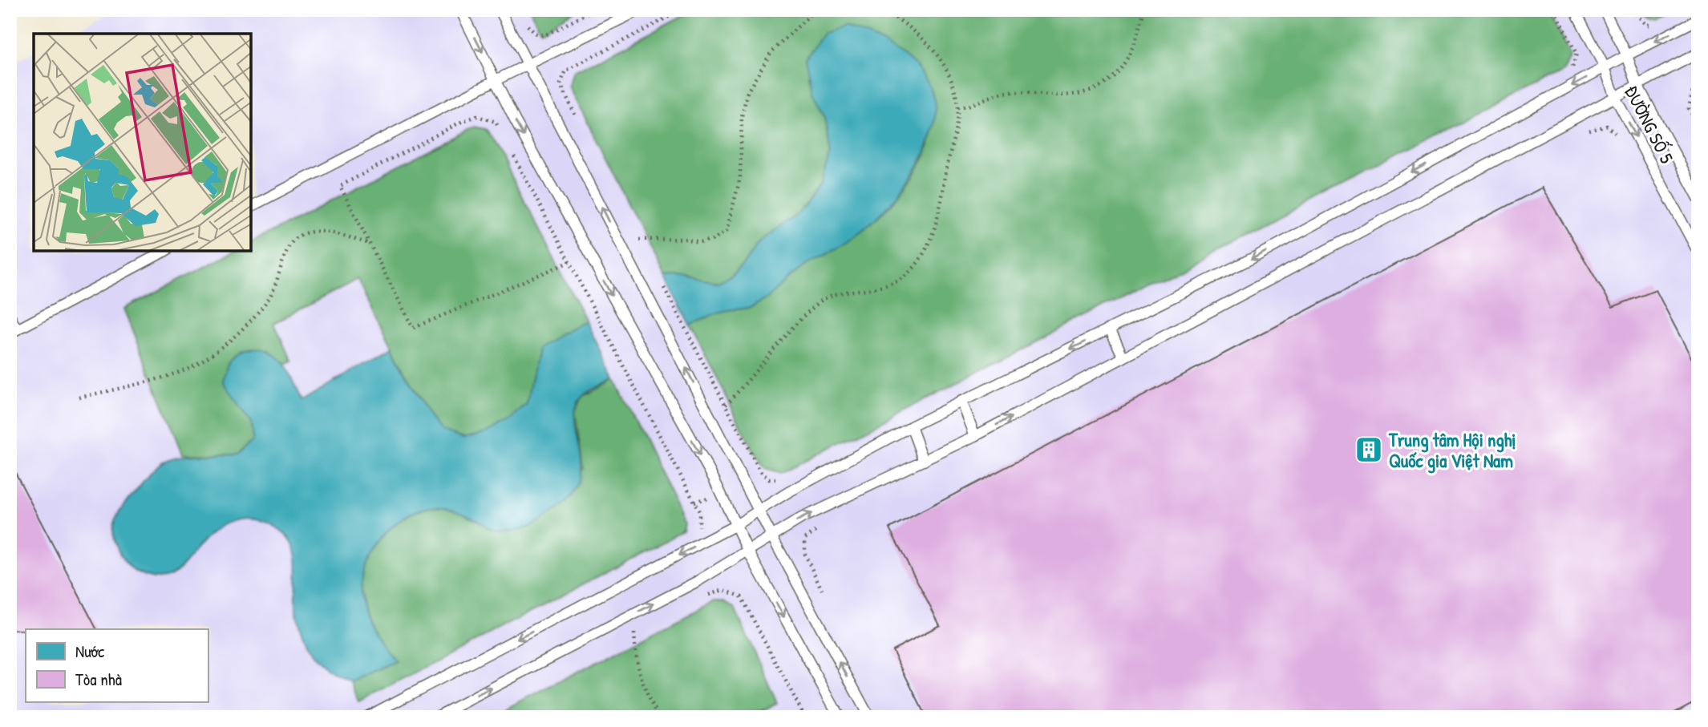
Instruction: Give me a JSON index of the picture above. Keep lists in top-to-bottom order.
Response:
{
  "streets": {
    "lane": ["ĐƯỜNG SỐ 5"]
  },
  "places": {
    "building": ["Trung tâm Hội nghị Quốc gia Việt Nam"]
  },
  "legend": ["Nước", "Tòa nhà"]
}
